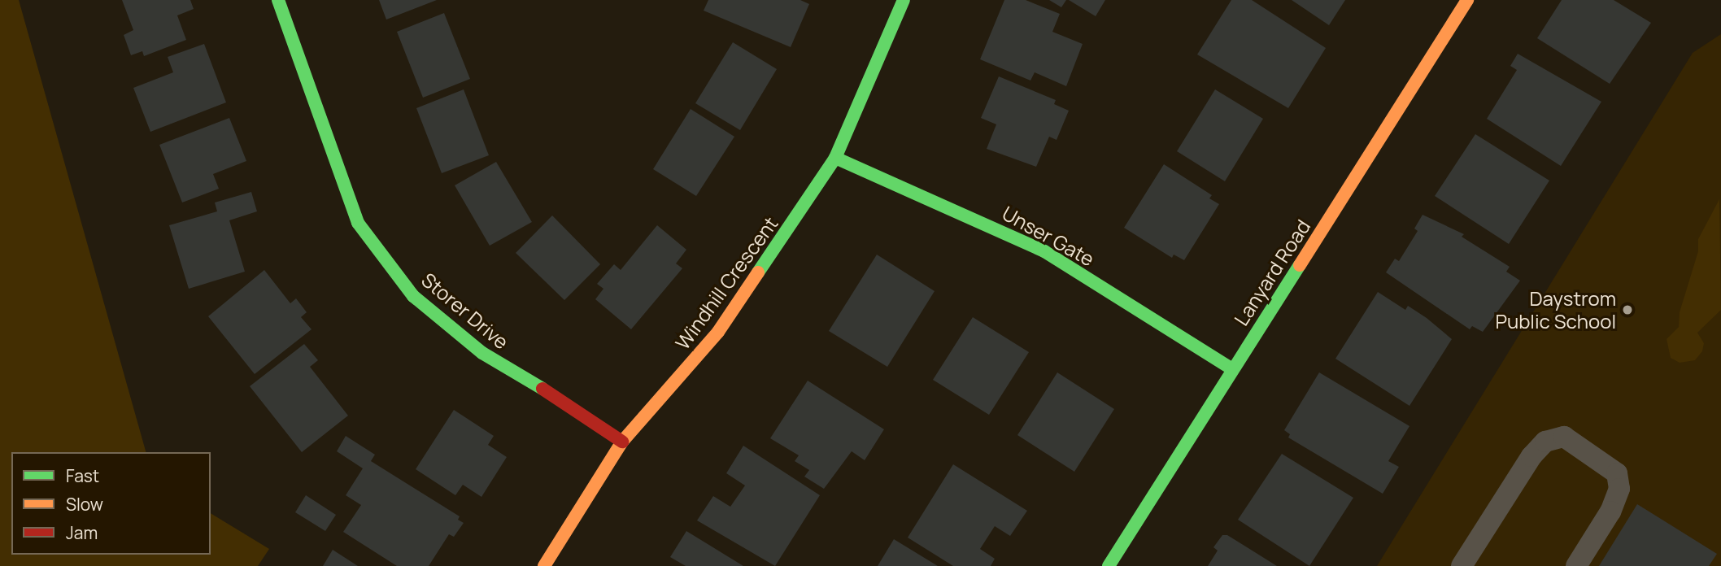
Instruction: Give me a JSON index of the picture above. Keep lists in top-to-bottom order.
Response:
{
  "streets": {
    "street": [
      "Unser Gate",
      "Lanyard Road",
      "Windhill Crescent",
      "Storer Drive"
    ]
  },
  "crossings": [
    ["Unser Gate", "Lanyard Road"],
    ["Unser Gate", "Windhill Crescent"],
    ["Windhill Crescent", "Storer Drive"]
  ],
  "places": ["Daystrom Public School"],
  "legend": ["Fast", "Slow", "Jam"]
}
